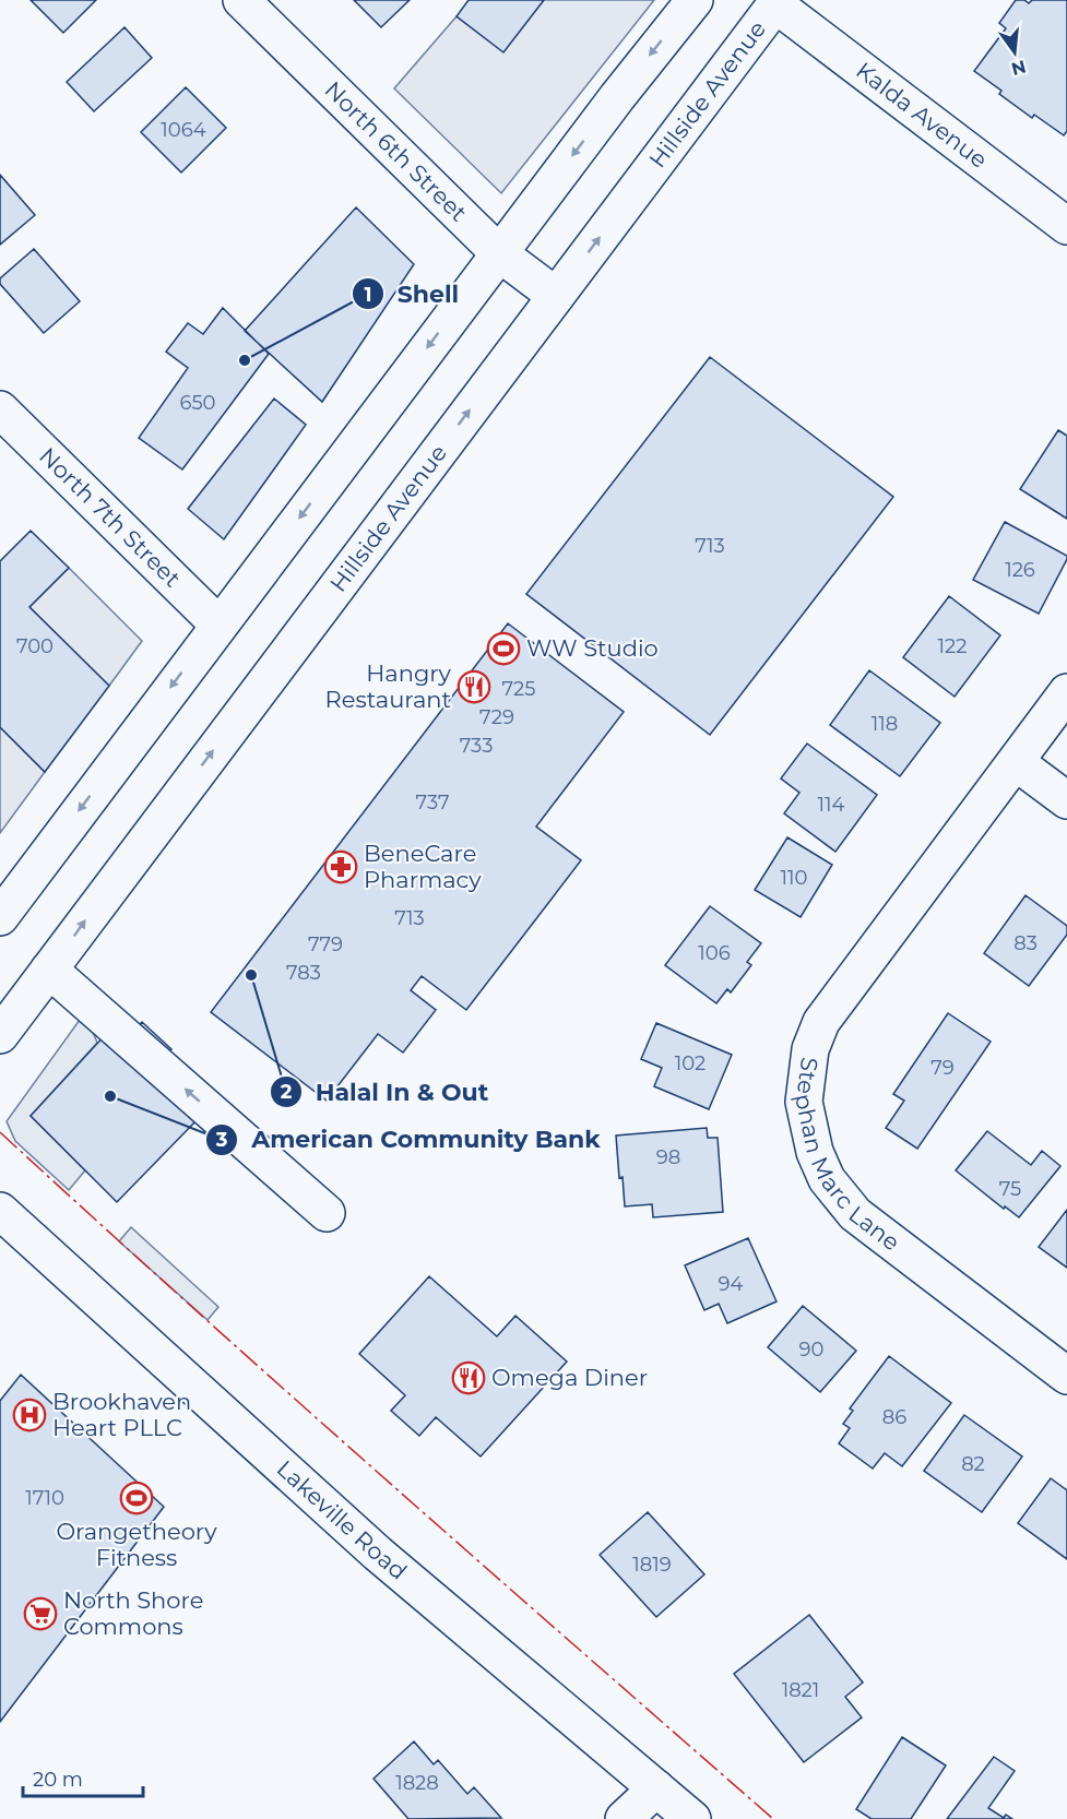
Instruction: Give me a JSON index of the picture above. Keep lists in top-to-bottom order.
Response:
{
  "streets": {
    "main road": [
      "Hillside Avenue",
      "Kalda Avenue",
      "North 6th Street",
      "North 7th Street",
      "Stephan Marc Lane",
      "Lakeville Road"
    ]
  },
  "crossings": [
    ["Hillside Avenue", "Kalda Avenue"],
    ["Hillside Avenue", "North 6th Street"]
  ],
  "places": {
    "other": ["Shell", "Halal In & Out", "American Community Bank"],
    "sports": ["WW Studio", "Orangetheory Fitness"],
    "restaurant": ["Hangry Restaurant", "Omega Diner"],
    "pharmacy": ["BeneCare Pharmacy"],
    "hospital": ["Brookhaven Heart PLLC"],
    "supermarket": ["North Shore Commons"]
  },
  "house_numbers": [
    "1064",
    "650",
    "713",
    "126",
    "700",
    "122",
    "725",
    "729",
    "118",
    "733",
    "737",
    "114",
    "110",
    "713",
    "83",
    "779",
    "106",
    "783",
    "102",
    "79",
    "98",
    "75",
    "94",
    "90",
    "86",
    "82",
    "1710",
    "1819",
    "1821",
    "1828"
  ],
  "scale_bar": "20 m",
  "north": "bottom"
}
